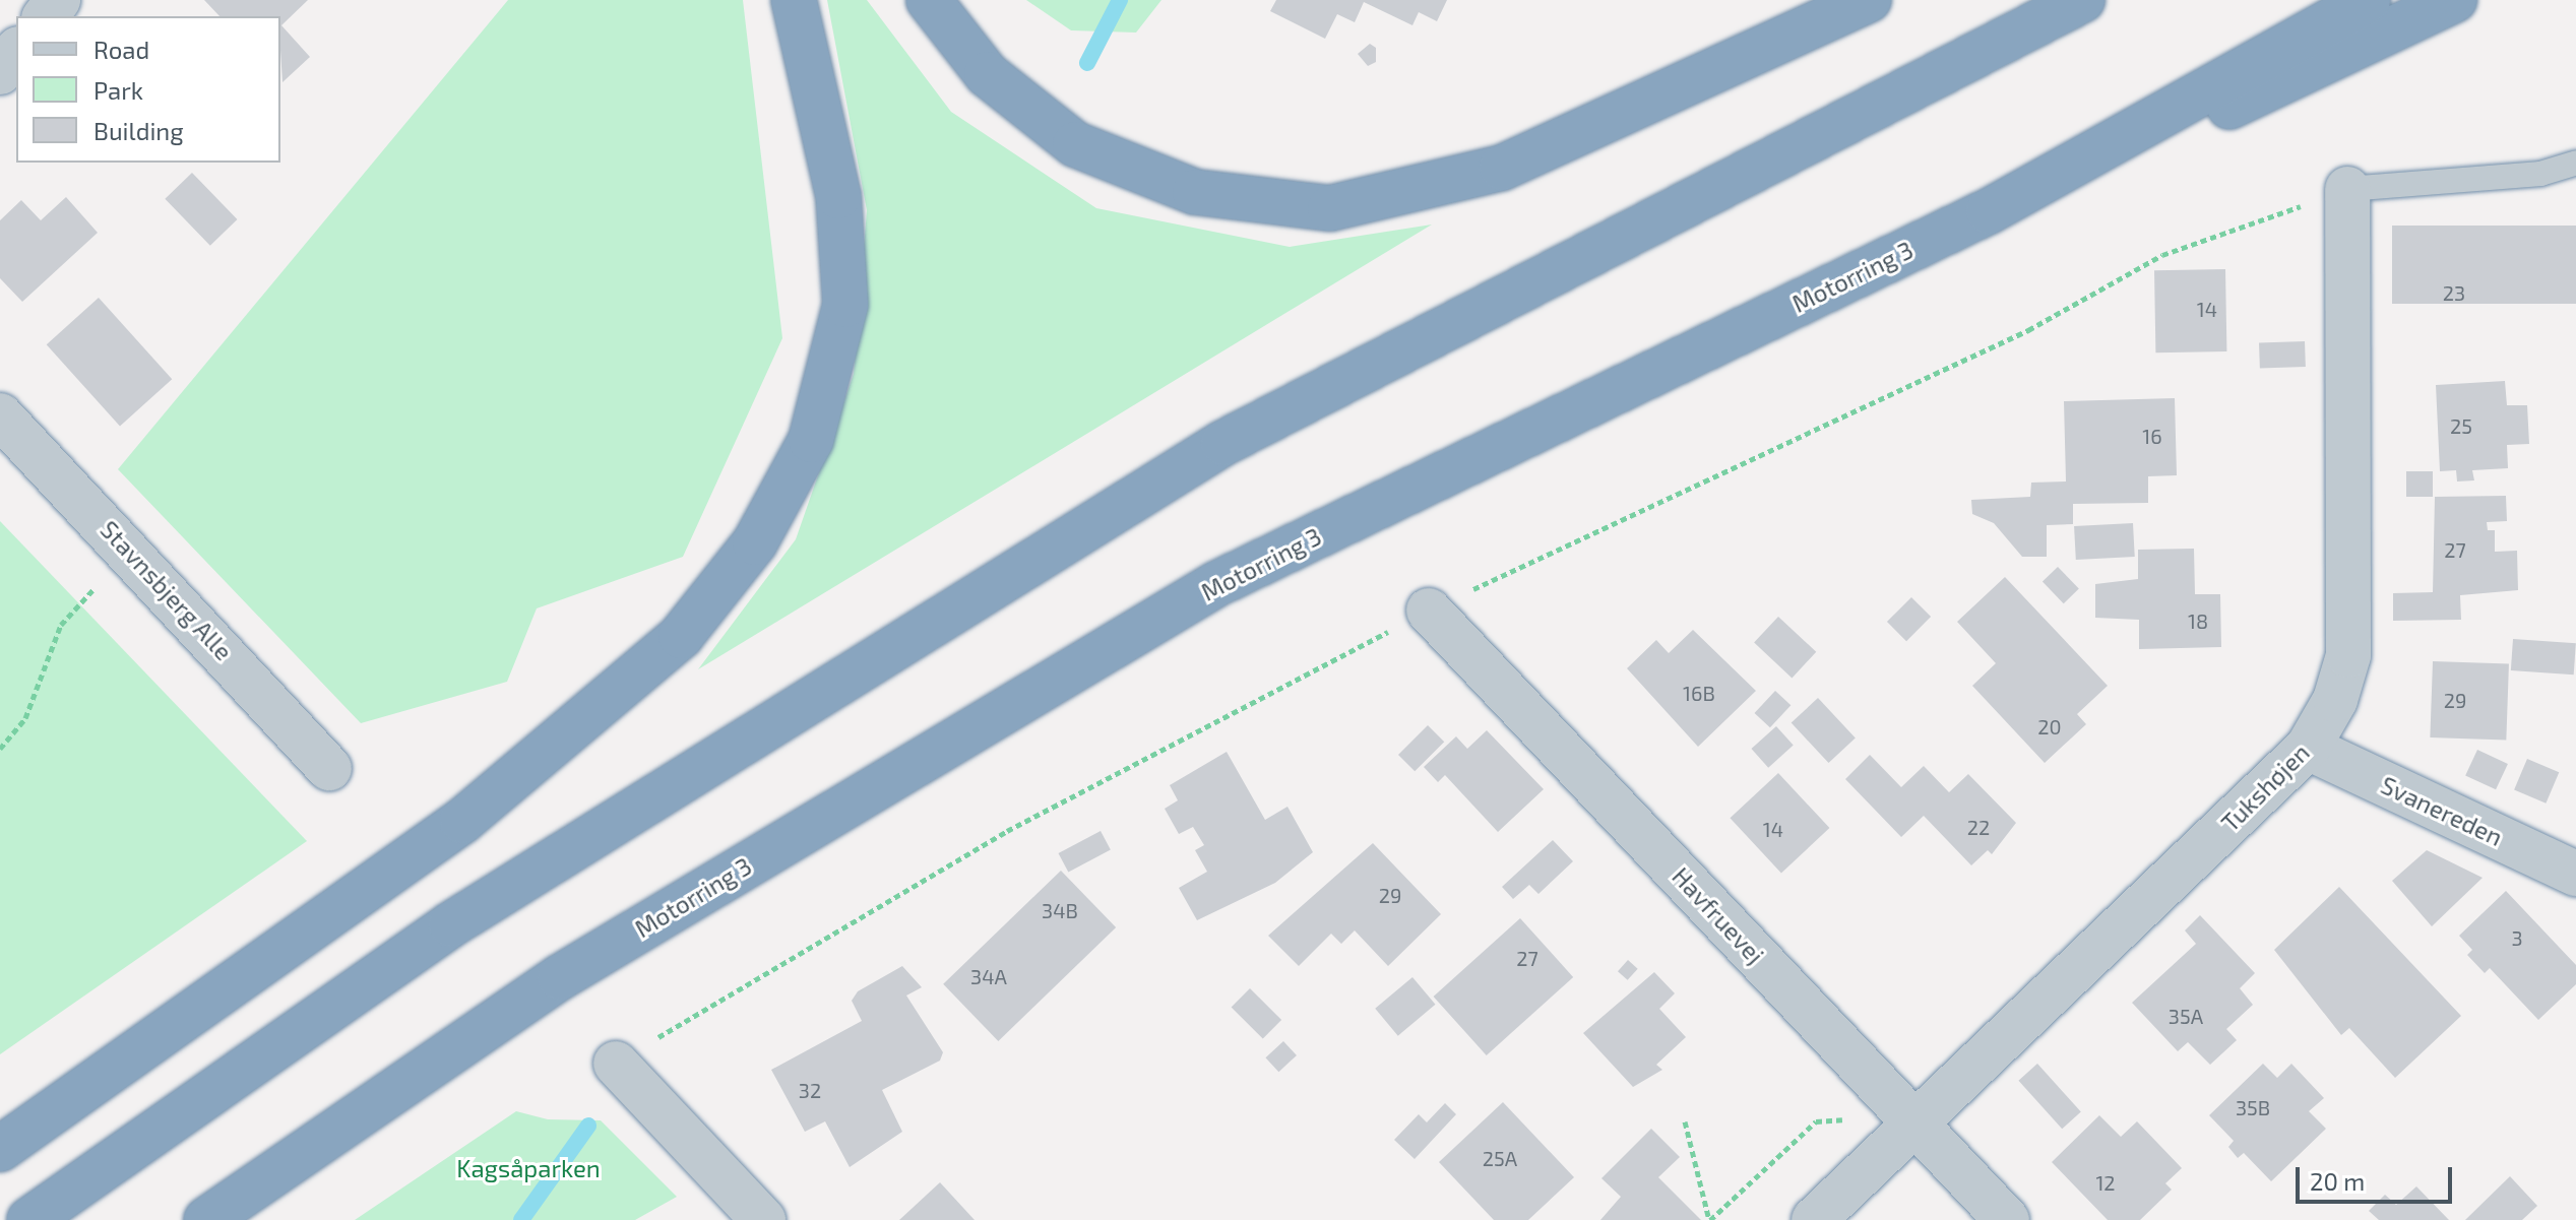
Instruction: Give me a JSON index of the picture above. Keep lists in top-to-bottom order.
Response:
{
  "streets": {
    "highway": ["Motorring 3"],
    "street": [
      "Stavnsbjerg Alle",
      "Tukshøjen",
      "Svanereden",
      "Havfruevej"
    ]
  },
  "crossings": [
    ["Tukshøjen", "Svanereden"],
    ["Tukshøjen", "Havfruevej"]
  ],
  "parks": ["Kagsåparken"],
  "house_numbers": [
    "23",
    "14",
    "25",
    "16",
    "27",
    "18",
    "16B",
    "29",
    "20",
    "22",
    "14",
    "29",
    "34B",
    "3",
    "27",
    "34A",
    "35A",
    "32",
    "35B",
    "25A",
    "12"
  ],
  "legend": ["Road", "Park", "Building"],
  "scale_bar": "20 m"
}
